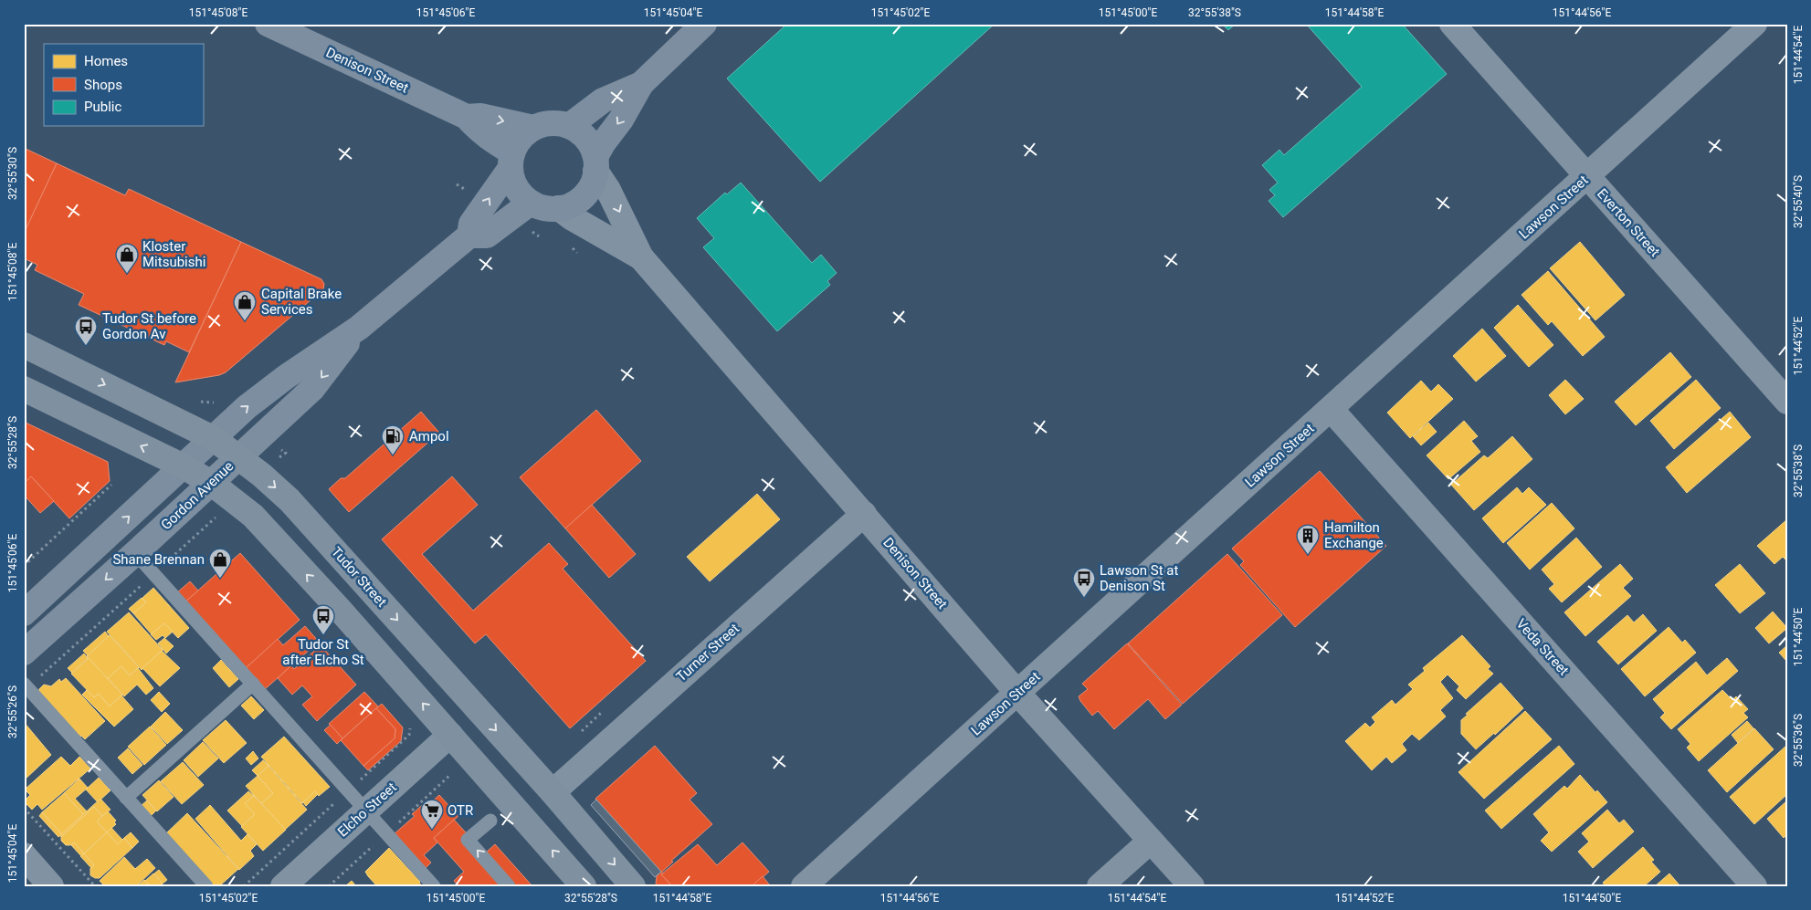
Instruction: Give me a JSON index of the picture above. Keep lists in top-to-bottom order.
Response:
{
  "streets": {
    "main road": ["Denison Street", "Gordon Avenue", "Tudor Street"],
    "street": [
      "Lawson Street",
      "Everton Street",
      "Veda Street",
      "Turner Street",
      "Elcho Street"
    ]
  },
  "crossings": [
    ["Denison Street", "Lawson Street"],
    ["Denison Street", "Gordon Avenue"],
    ["Denison Street", "Turner Street"],
    ["Lawson Street", "Everton Street"],
    ["Lawson Street", "Veda Street"],
    ["Gordon Avenue", "Tudor Street"],
    ["Tudor Street", "Turner Street"]
  ],
  "places": {
    "shop": ["Kloster Mitsubishi", "Capital Brake Services", "Shane Brennan"],
    "bus stop": ["Tudor St before Gordon Av", "Lawson St at Denison St", "Tudor St after Elcho St"],
    "fuel station": ["Ampol"],
    "building": ["Hamilton Exchange"],
    "supermarket": ["OTR"]
  },
  "legend": ["Homes", "Shops", "Public"],
  "coordinates": [
    "151°45'08\"E",
    "151°45'06\"E",
    "151°45'04\"E",
    "151°45'02\"E",
    "151°45'00\"E",
    "32°55'38\"S",
    "151°44'58\"E",
    "151°44'56\"E",
    "151°44'54\"E",
    "32°55'30\"S",
    "32°55'40\"S",
    "151°44'52\"E",
    "32°55'28\"S",
    "151°44'50\"E",
    "32°55'26\"S",
    "32°55'36\"S"
  ]
}
